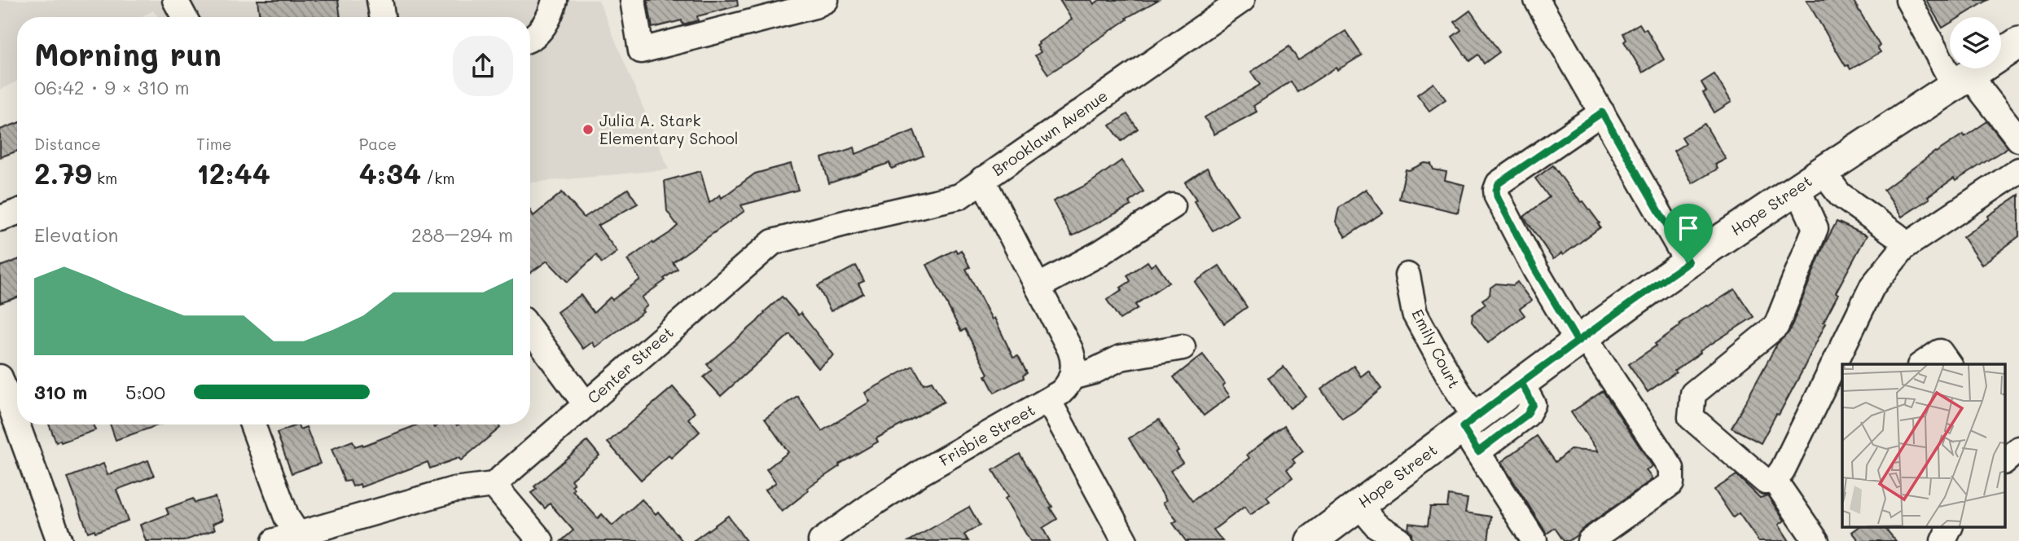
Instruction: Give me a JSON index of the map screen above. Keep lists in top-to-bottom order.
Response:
{
  "streets": {
    "main road": ["Hope Street"],
    "street": [
      "Brooklawn Avenue",
      "Emily Court",
      "Center Street",
      "Frisbie Street"
    ]
  },
  "crossings": [
    ["Brooklawn Avenue", "Center Street"],
    ["Hope Street", "Emily Court"]
  ],
  "places": ["Julia A. Stark Elementary School"],
  "page": {
    "heading": ["Morning run", "06:42 · 9 × 310 m"],
    "stats": [
      ["Distance", "2.79 km"],
      ["Time", "12:44"],
      ["Pace", "4:34 /km"]
    ],
    "chart": ["Elevation", "288–294 m"],
    "list": [
      {
        "name": "310 m",
        "note": "5:00"
      }
    ]
  }
}
